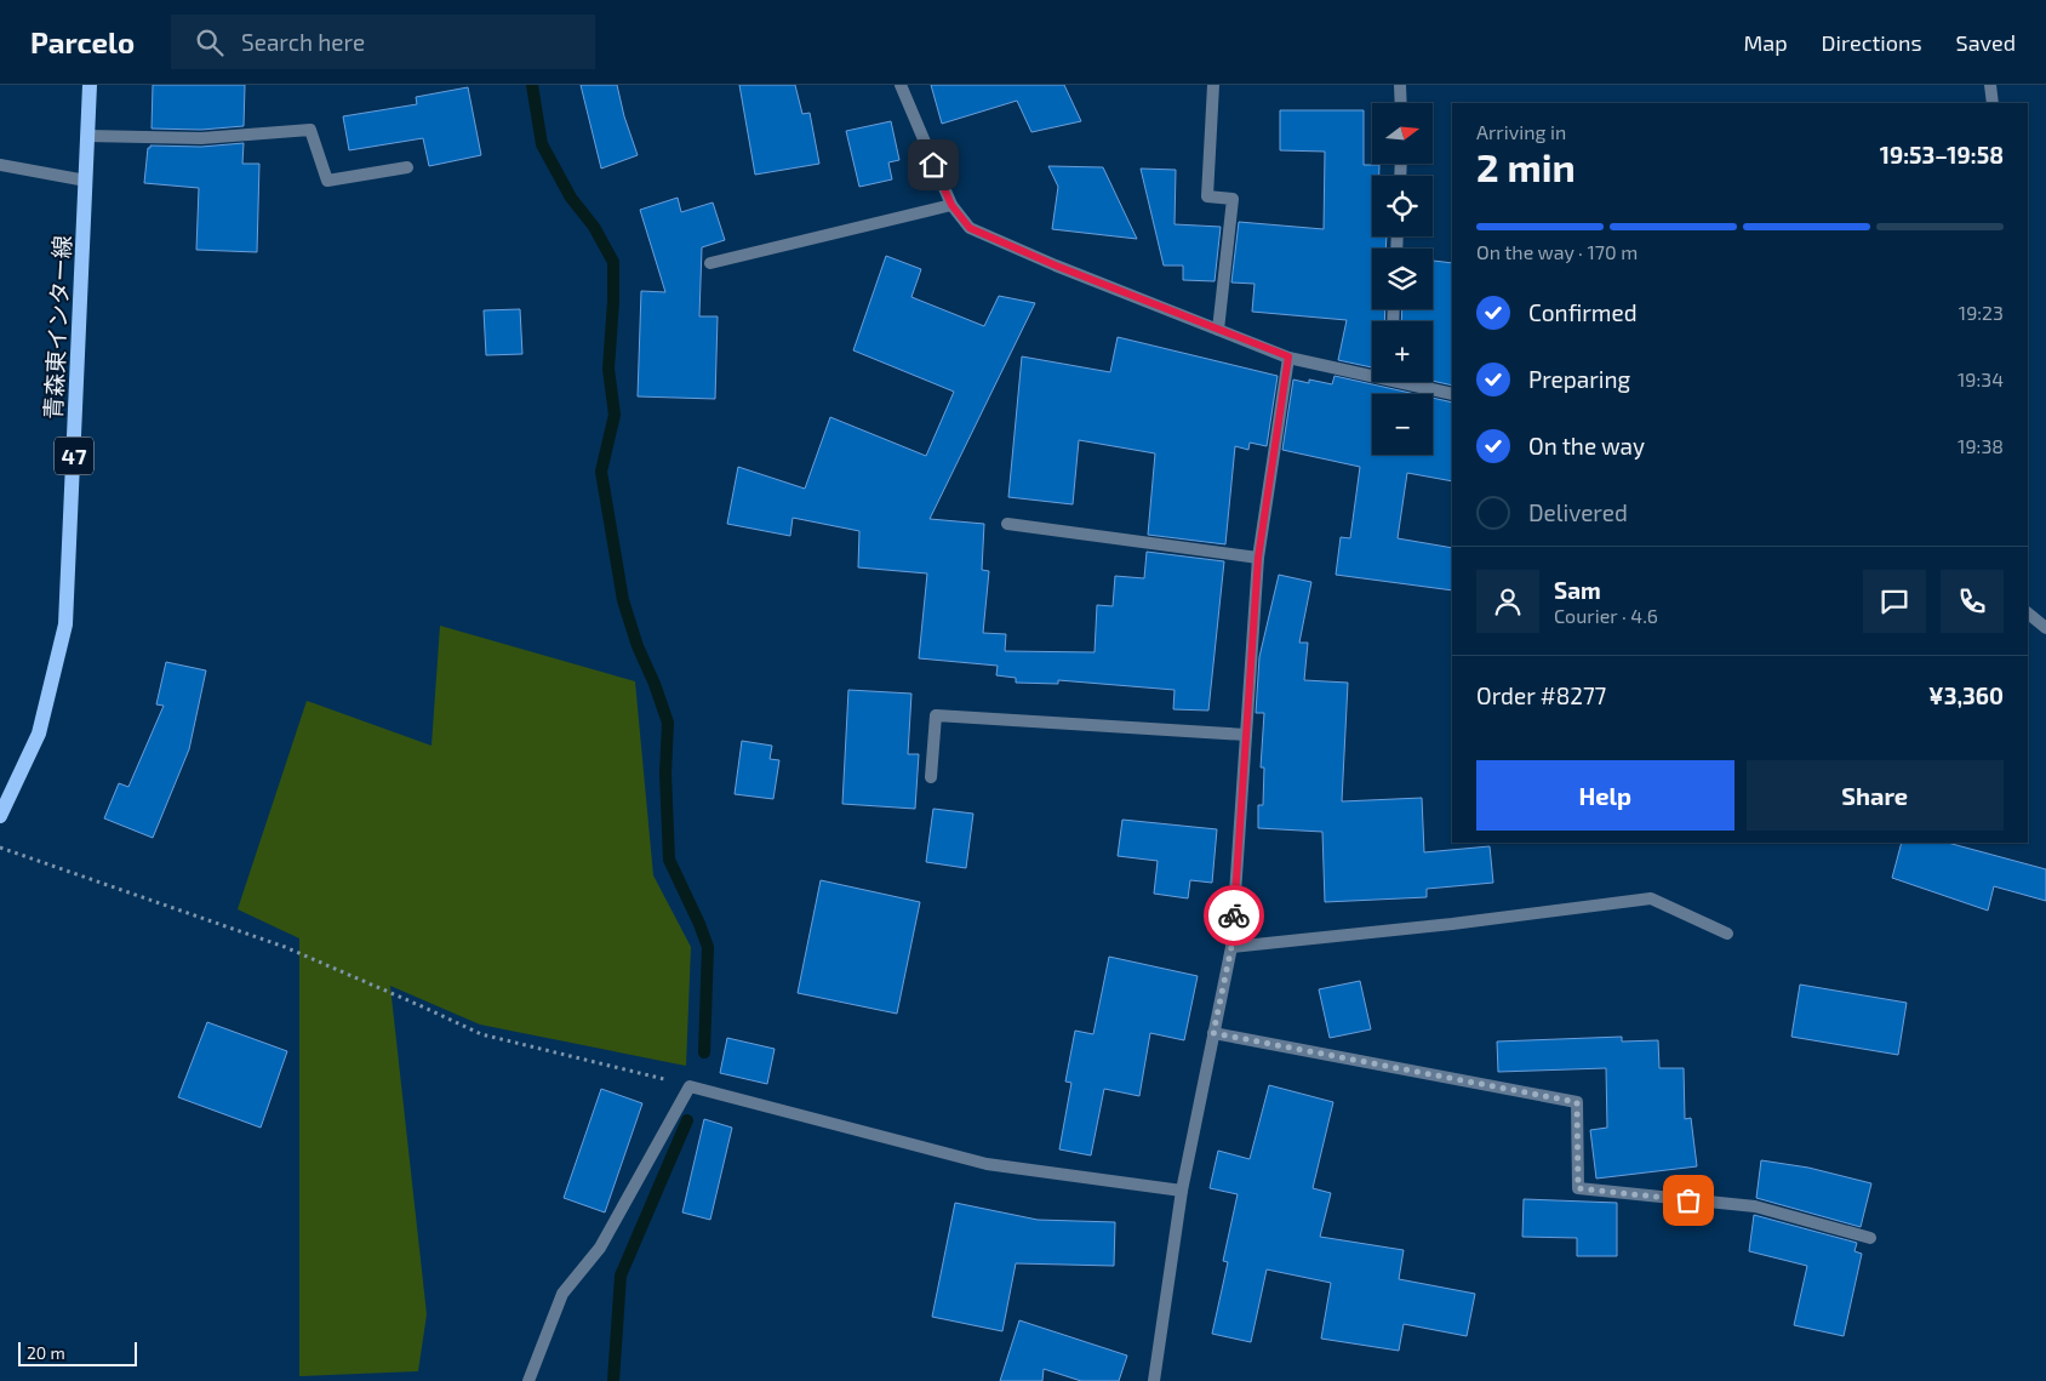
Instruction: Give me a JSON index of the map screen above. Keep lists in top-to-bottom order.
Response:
{
  "streets": {
    "main road": ["青森東インター線", "47"]
  },
  "scale_bar": "20 m",
  "north": "right",
  "page": {
    "header": "Parcelo",
    "search": "Search here",
    "nav": ["Map", "Directions", "Saved"],
    "map_buttons": ["+", "−"],
    "heading": ["2 min", "Arriving in", "19:53–19:58"],
    "panel": [
      "Sam",
      "Courier · 4.6",
      "Order #8277",
      "¥3,360"
    ],
    "bar": "On the way · 170 m",
    "list": [
      ["Confirmed", "19:23"],
      ["Preparing", "19:34"],
      ["On the way", "19:38"],
      "Delivered"
    ],
    "buttons": ["Help", "Share"],
    "scale": "20 m"
  }
}
